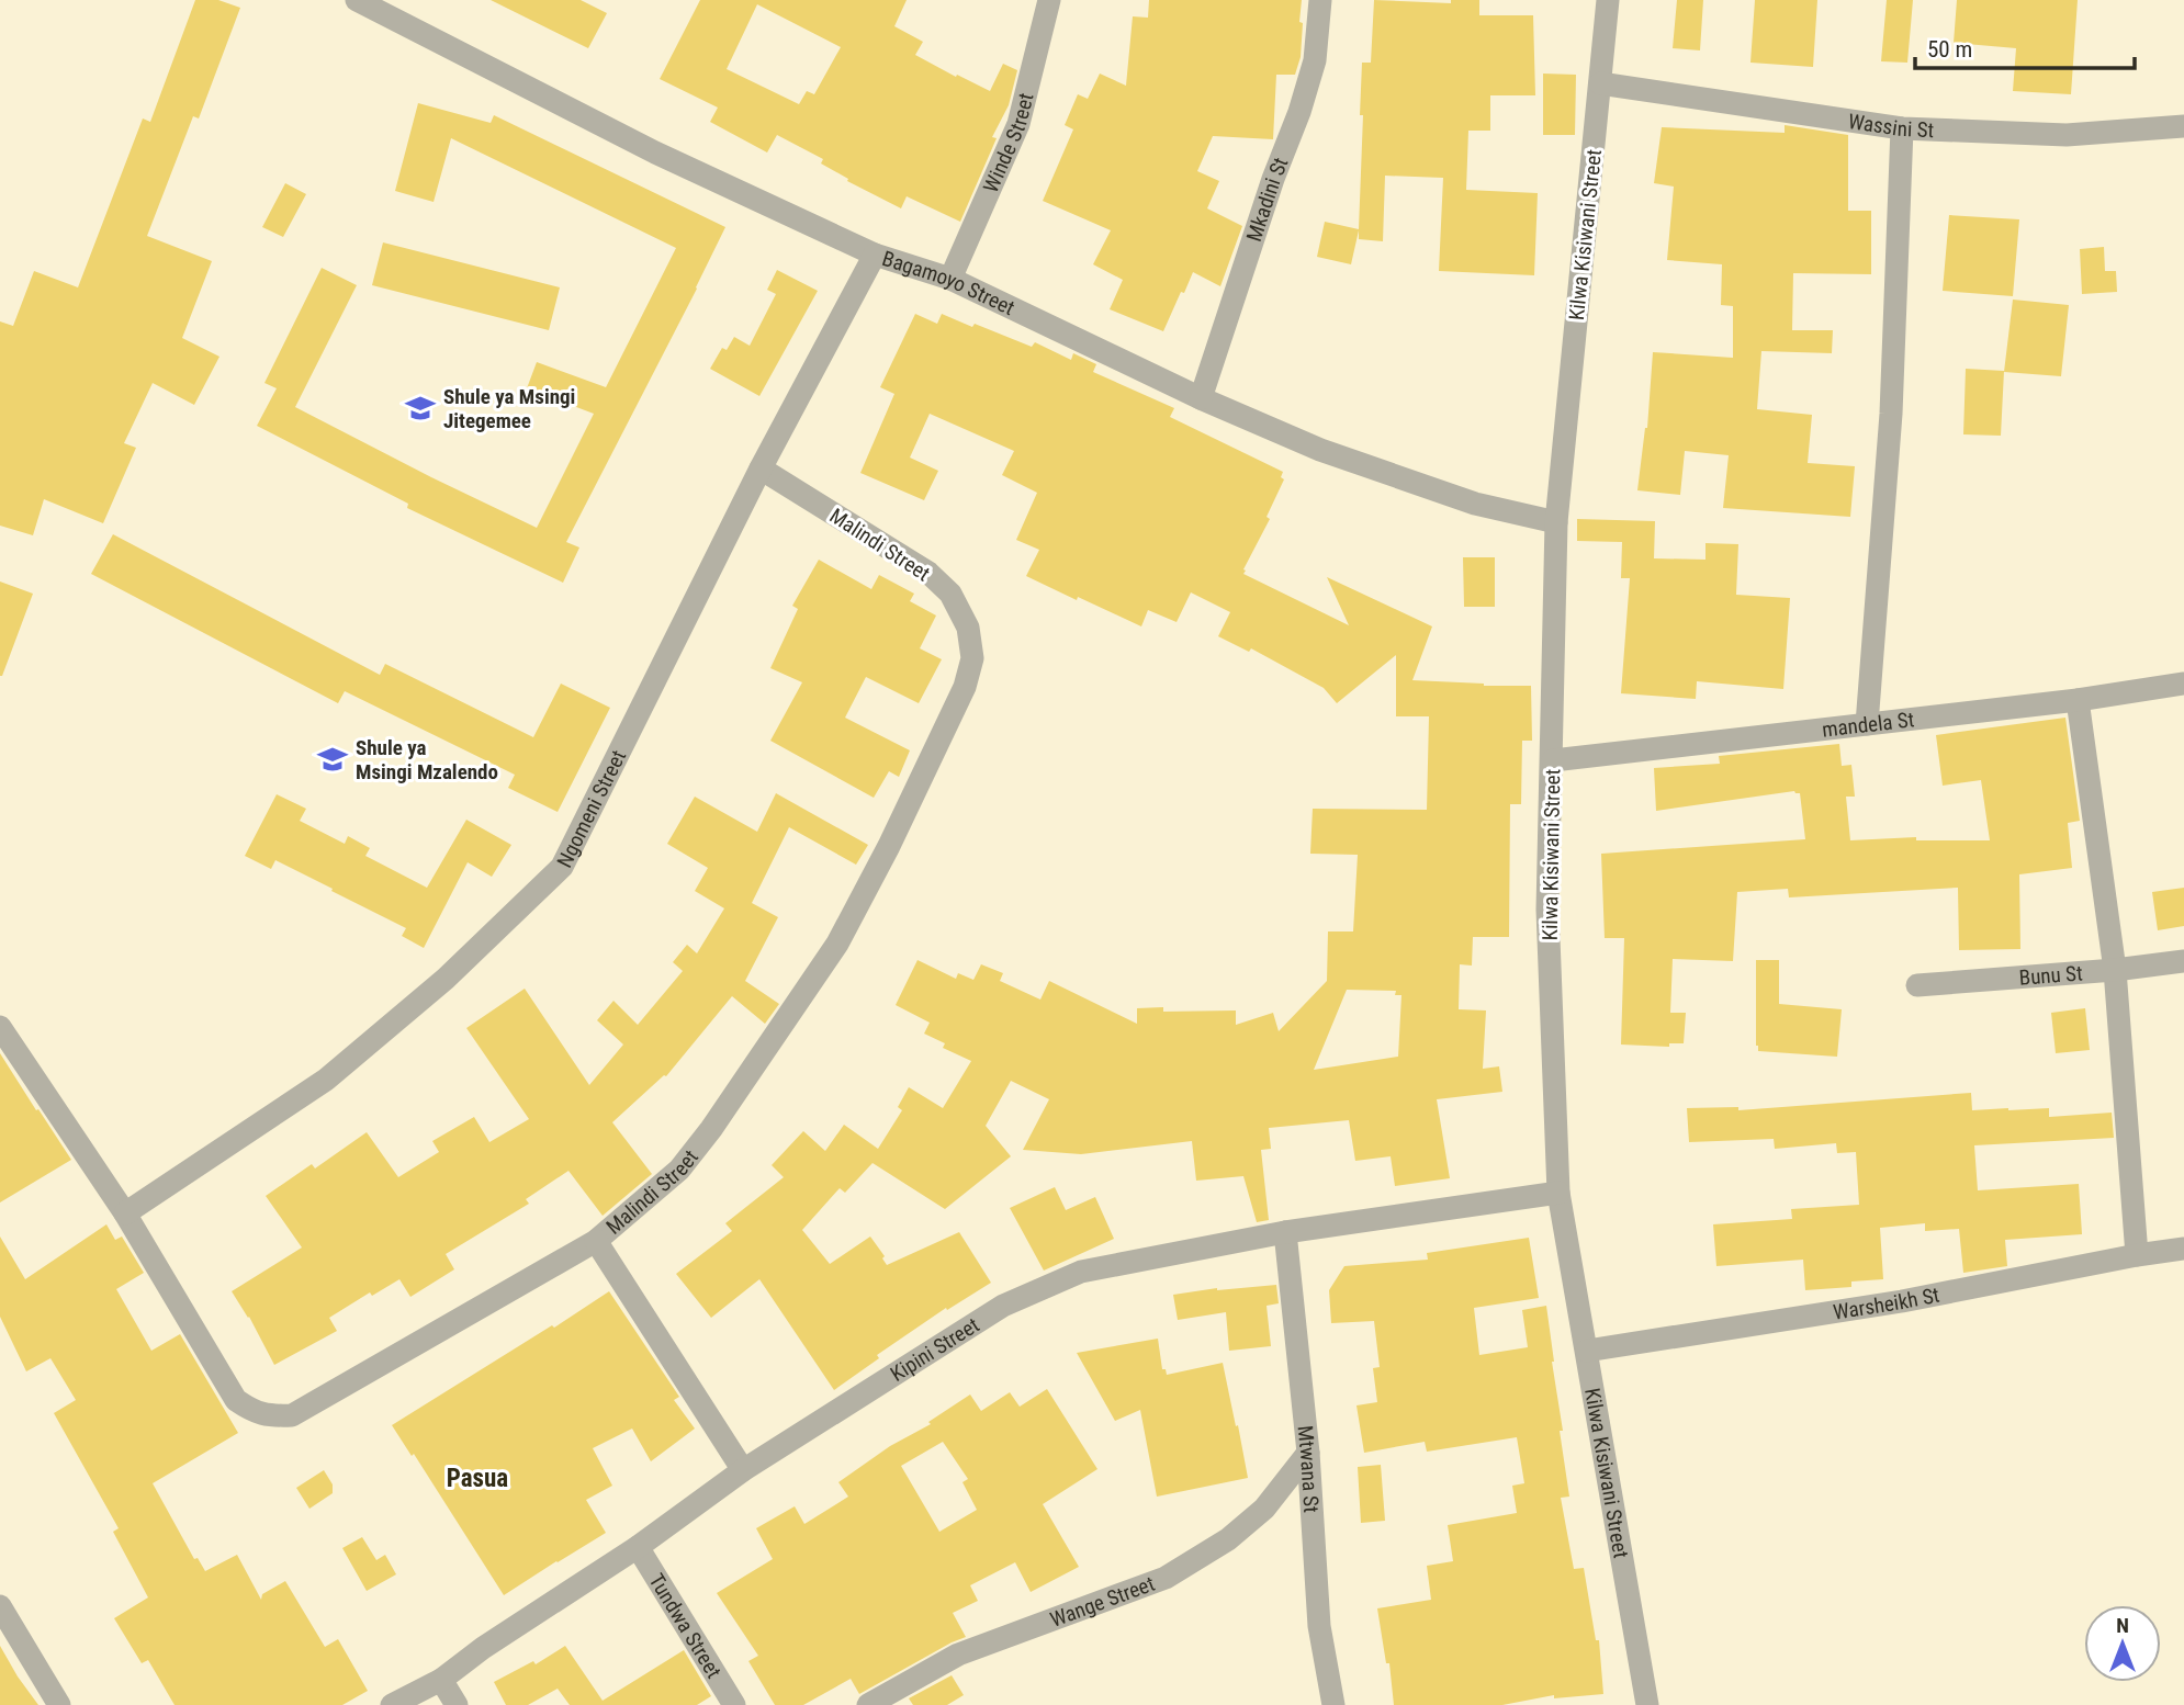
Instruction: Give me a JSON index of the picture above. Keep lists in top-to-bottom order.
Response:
{
  "streets": {
    "street": [
      "Wassini St",
      "Winde Street",
      "Mkadini St",
      "Kilwa Kisiwani Street",
      "Bagamoyo Street",
      "Malindi Street",
      "mandela St",
      "Ngomeni Street",
      "Bunu St",
      "Warsheikh St",
      "Kipini Street",
      "Mtwana St",
      "Wange Street",
      "Tundwa Street"
    ]
  },
  "crossings": [
    ["Wassini St", "Kilwa Kisiwani Street"],
    ["Winde Street", "Bagamoyo Street"],
    ["Mkadini St", "Bagamoyo Street"],
    ["Kilwa Kisiwani Street", "Bagamoyo Street"],
    ["Kilwa Kisiwani Street", "mandela St"],
    ["Kilwa Kisiwani Street", "Warsheikh St"],
    ["Kilwa Kisiwani Street", "Kipini Street"],
    ["Bagamoyo Street", "Ngomeni Street"],
    ["Malindi Street", "Ngomeni Street"],
    ["Kipini Street", "Mtwana St"],
    ["Kipini Street", "Tundwa Street"],
    ["Mtwana St", "Wange Street"]
  ],
  "districts": ["Pasua"],
  "places": {
    "school or university": ["Shule ya Msingi Jitegemee", "Shule ya Msingi Mzalendo"]
  },
  "scale_bar": "50 m",
  "north": "top"
}
